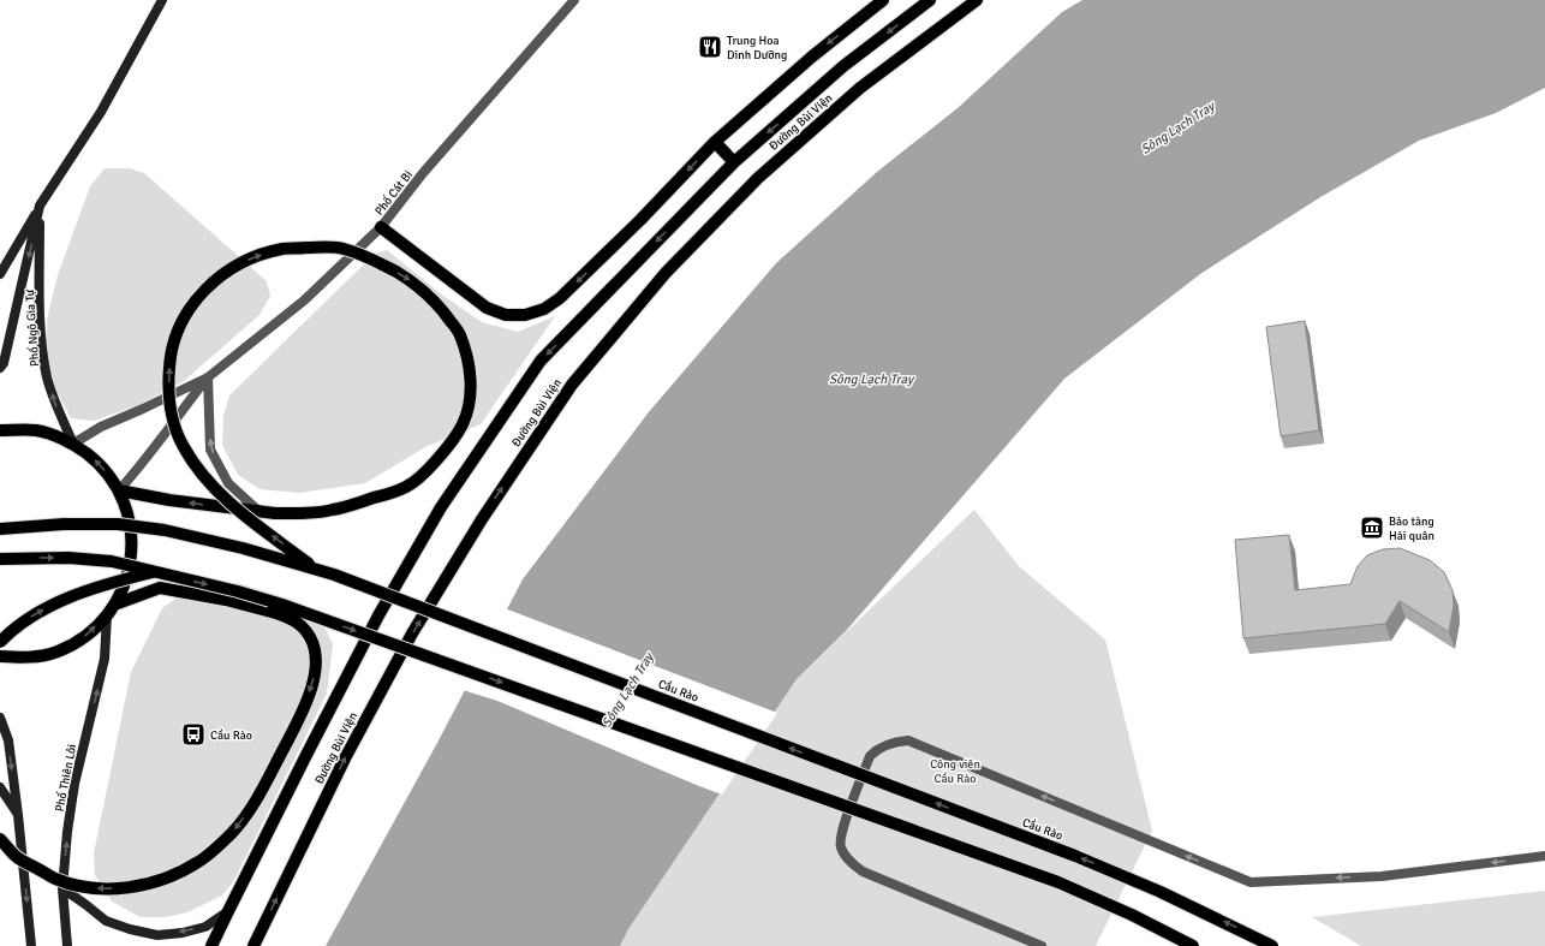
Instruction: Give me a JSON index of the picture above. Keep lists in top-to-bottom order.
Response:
{
  "streets": {
    "main road": [
      "Đường Bùi Viện",
      "Phố Ngô Gia Tự",
      "Cầu Rào",
      "Phố Thiên Lôi"
    ],
    "street": ["Phố Cát Bi"]
  },
  "crossings": [
    ["Phố Cát Bi", "Phố Ngô Gia Tự"]
  ],
  "water": ["Sông Lạch Tray"],
  "parks": ["Công viên Cầu Rào"],
  "places": {
    "restaurant": ["Trung Hoa Dinh Dưỡng"],
    "museum": ["Bảo tàng Hải quân"],
    "bus stop": ["Cầu Rào"]
  }
}
